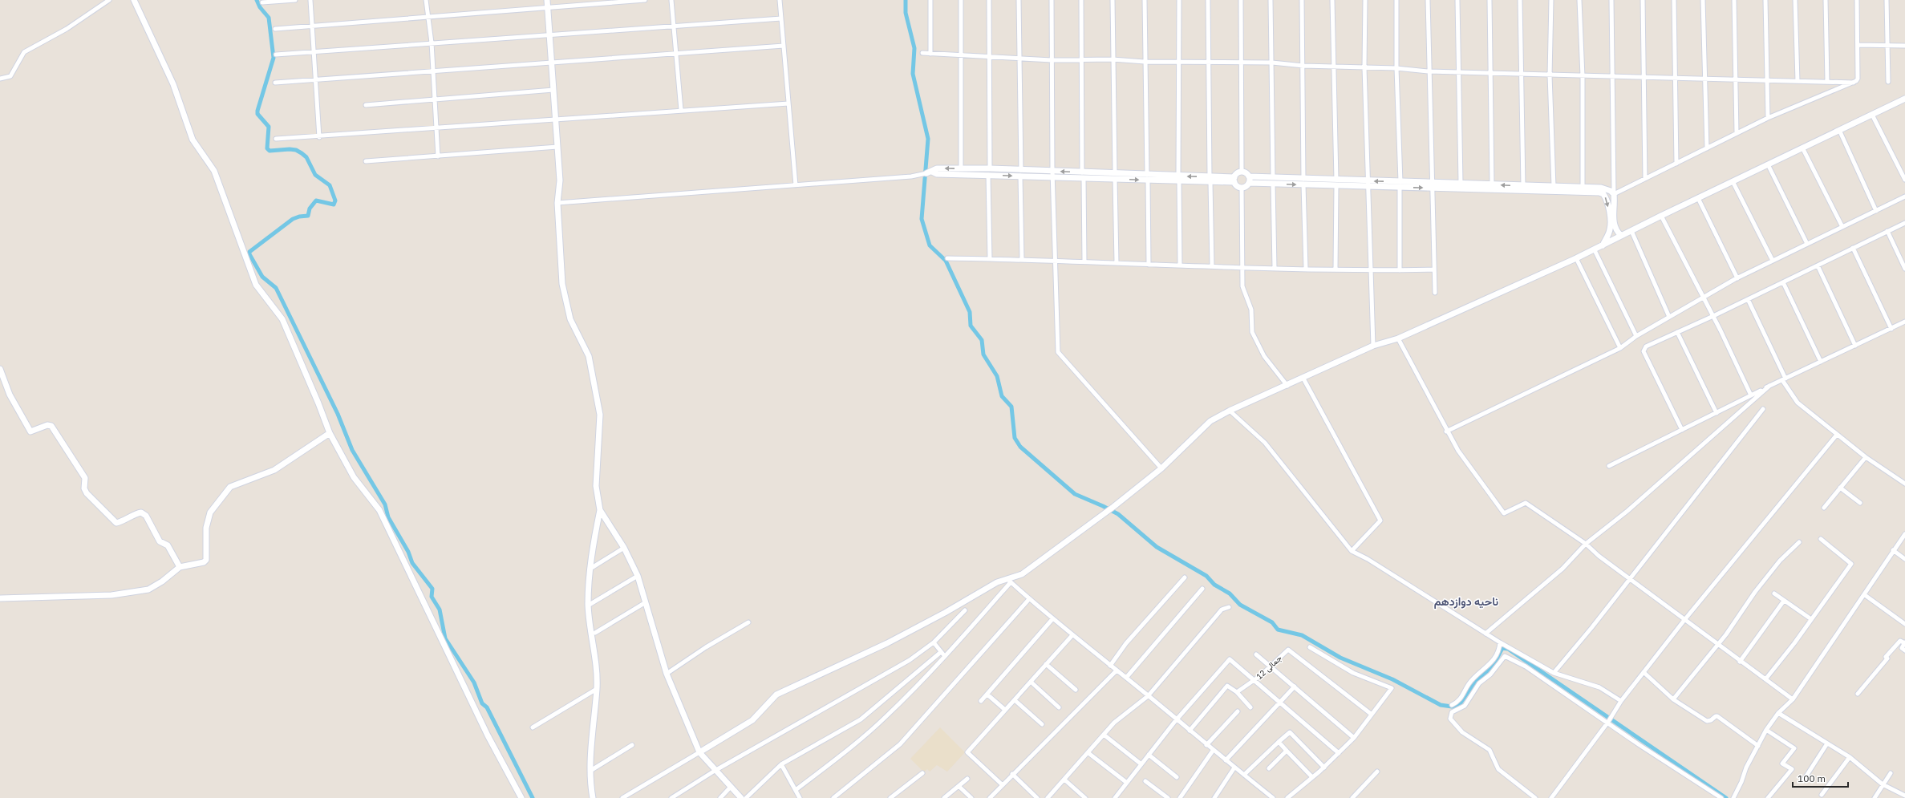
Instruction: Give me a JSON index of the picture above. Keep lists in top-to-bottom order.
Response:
{
  "streets": {
    "street": ["جمالی 12"]
  },
  "districts": ["ناحیه دوازدهم"],
  "scale_bar": "100 m"
}
